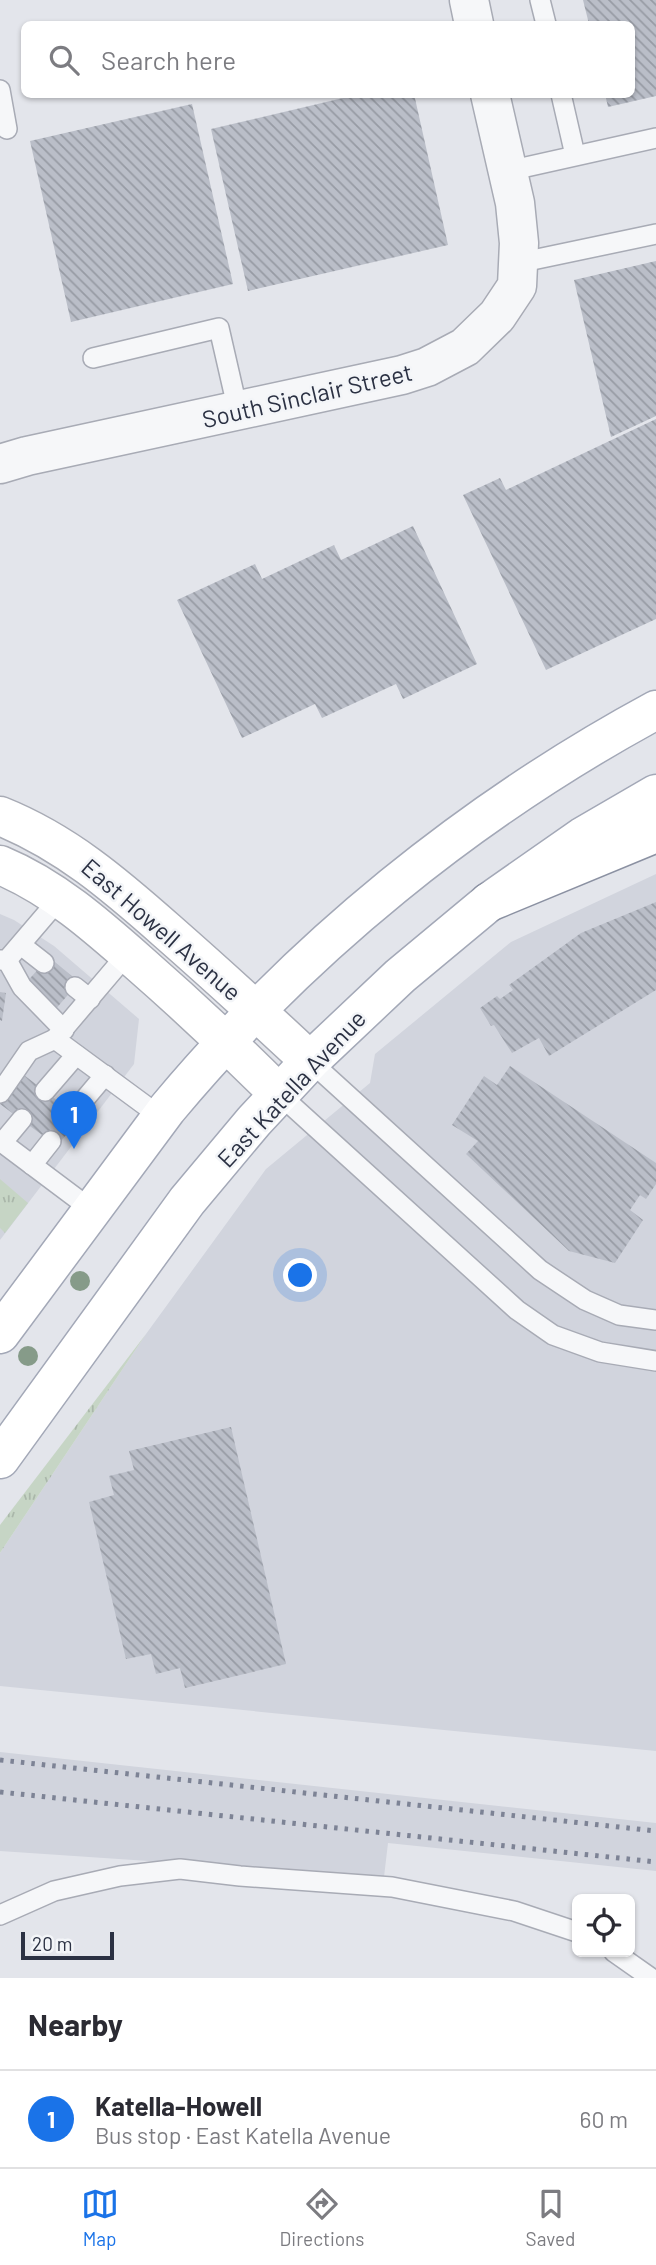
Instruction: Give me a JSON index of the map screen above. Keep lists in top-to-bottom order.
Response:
{
  "streets": {
    "main road": ["East Howell Avenue", "East Katella Avenue"],
    "street": ["South Sinclair Street"]
  },
  "crossings": [
    ["East Howell Avenue", "East Katella Avenue"]
  ],
  "scale_bar": "20 m",
  "page": {
    "search": "Search here",
    "pins": "1",
    "scale": "20 m",
    "heading": "Nearby",
    "list": [
      {
        "mark": "1",
        "name": "Katella-Howell",
        "note": "Bus stop · East Katella Avenue",
        "value": "60 m"
      }
    ],
    "nav": ["Map", "Directions", "Saved"]
  }
}
